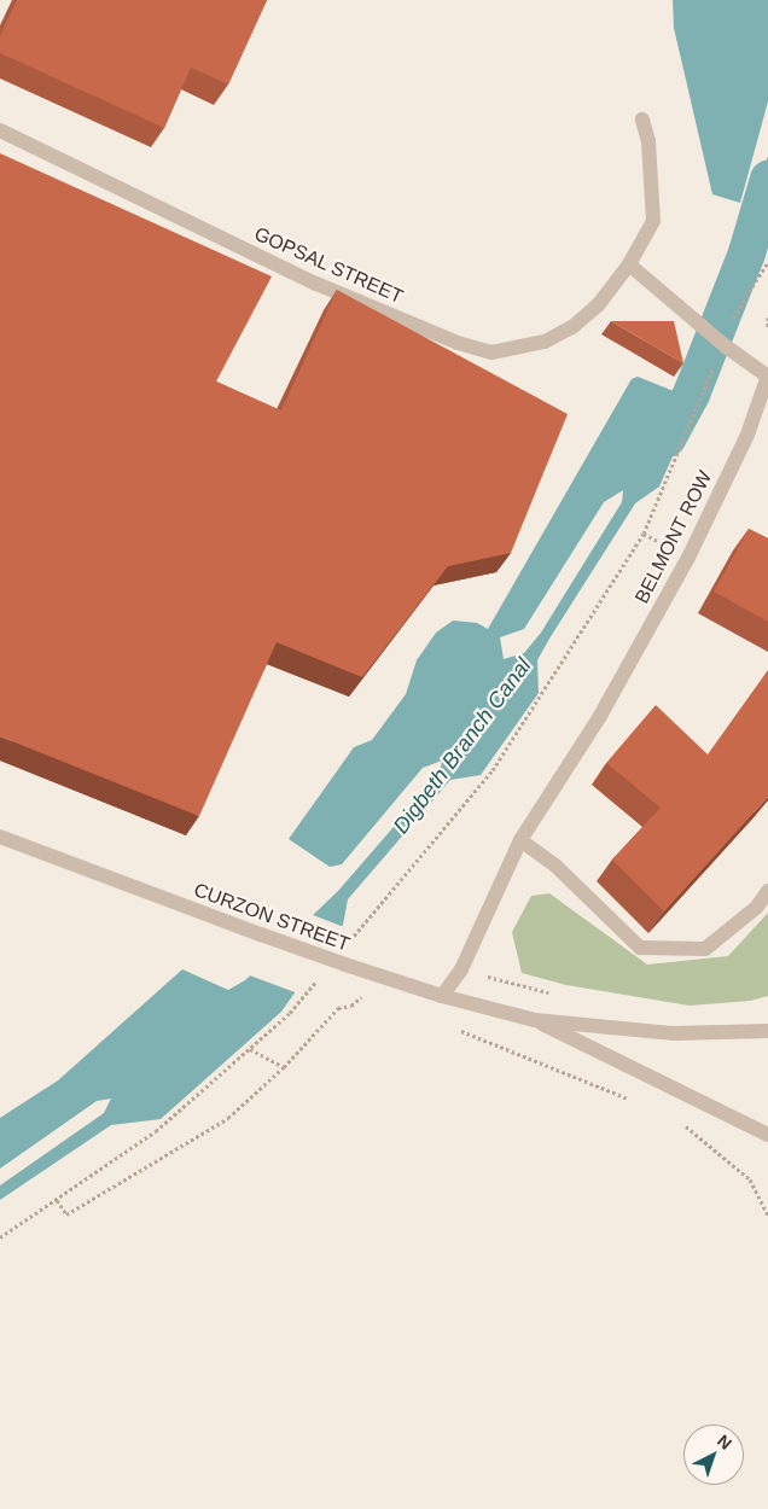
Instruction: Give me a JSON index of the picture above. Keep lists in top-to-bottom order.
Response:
{
  "streets": {
    "street": ["GOPSAL STREET", "BELMONT ROW", "CURZON STREET"]
  },
  "crossings": [
    ["GOPSAL STREET", "BELMONT ROW"],
    ["BELMONT ROW", "CURZON STREET"]
  ],
  "water": ["Digbeth Branch Canal"],
  "north": "top right"
}
